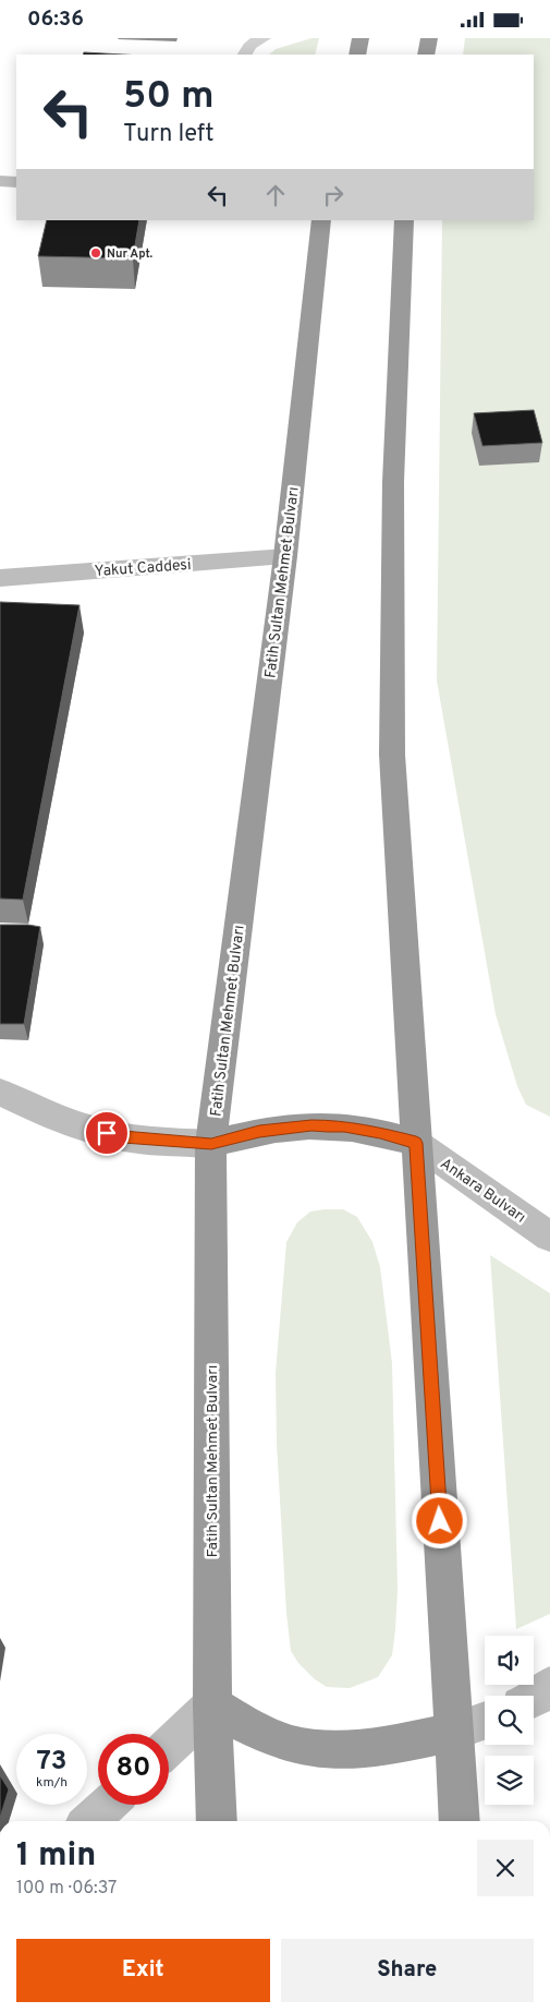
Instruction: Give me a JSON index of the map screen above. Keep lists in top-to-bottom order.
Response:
{
  "streets": {
    "highway": ["Fatih Sultan Mehmet Bulvarı"],
    "street": ["Yakut Caddesi", "Ankara Bulvarı"]
  },
  "crossings": [
    ["Yakut Caddesi", "Fatih Sultan Mehmet Bulvarı"]
  ],
  "places": ["Nur Apt."],
  "page": {
    "status": "06:36",
    "turn": ["50 m", "Turn left"],
    "speed": "73 km/h",
    "limit": "80",
    "heading": ["1 min", "100 m · 06:37"],
    "buttons": ["Exit", "Share"]
  }
}
